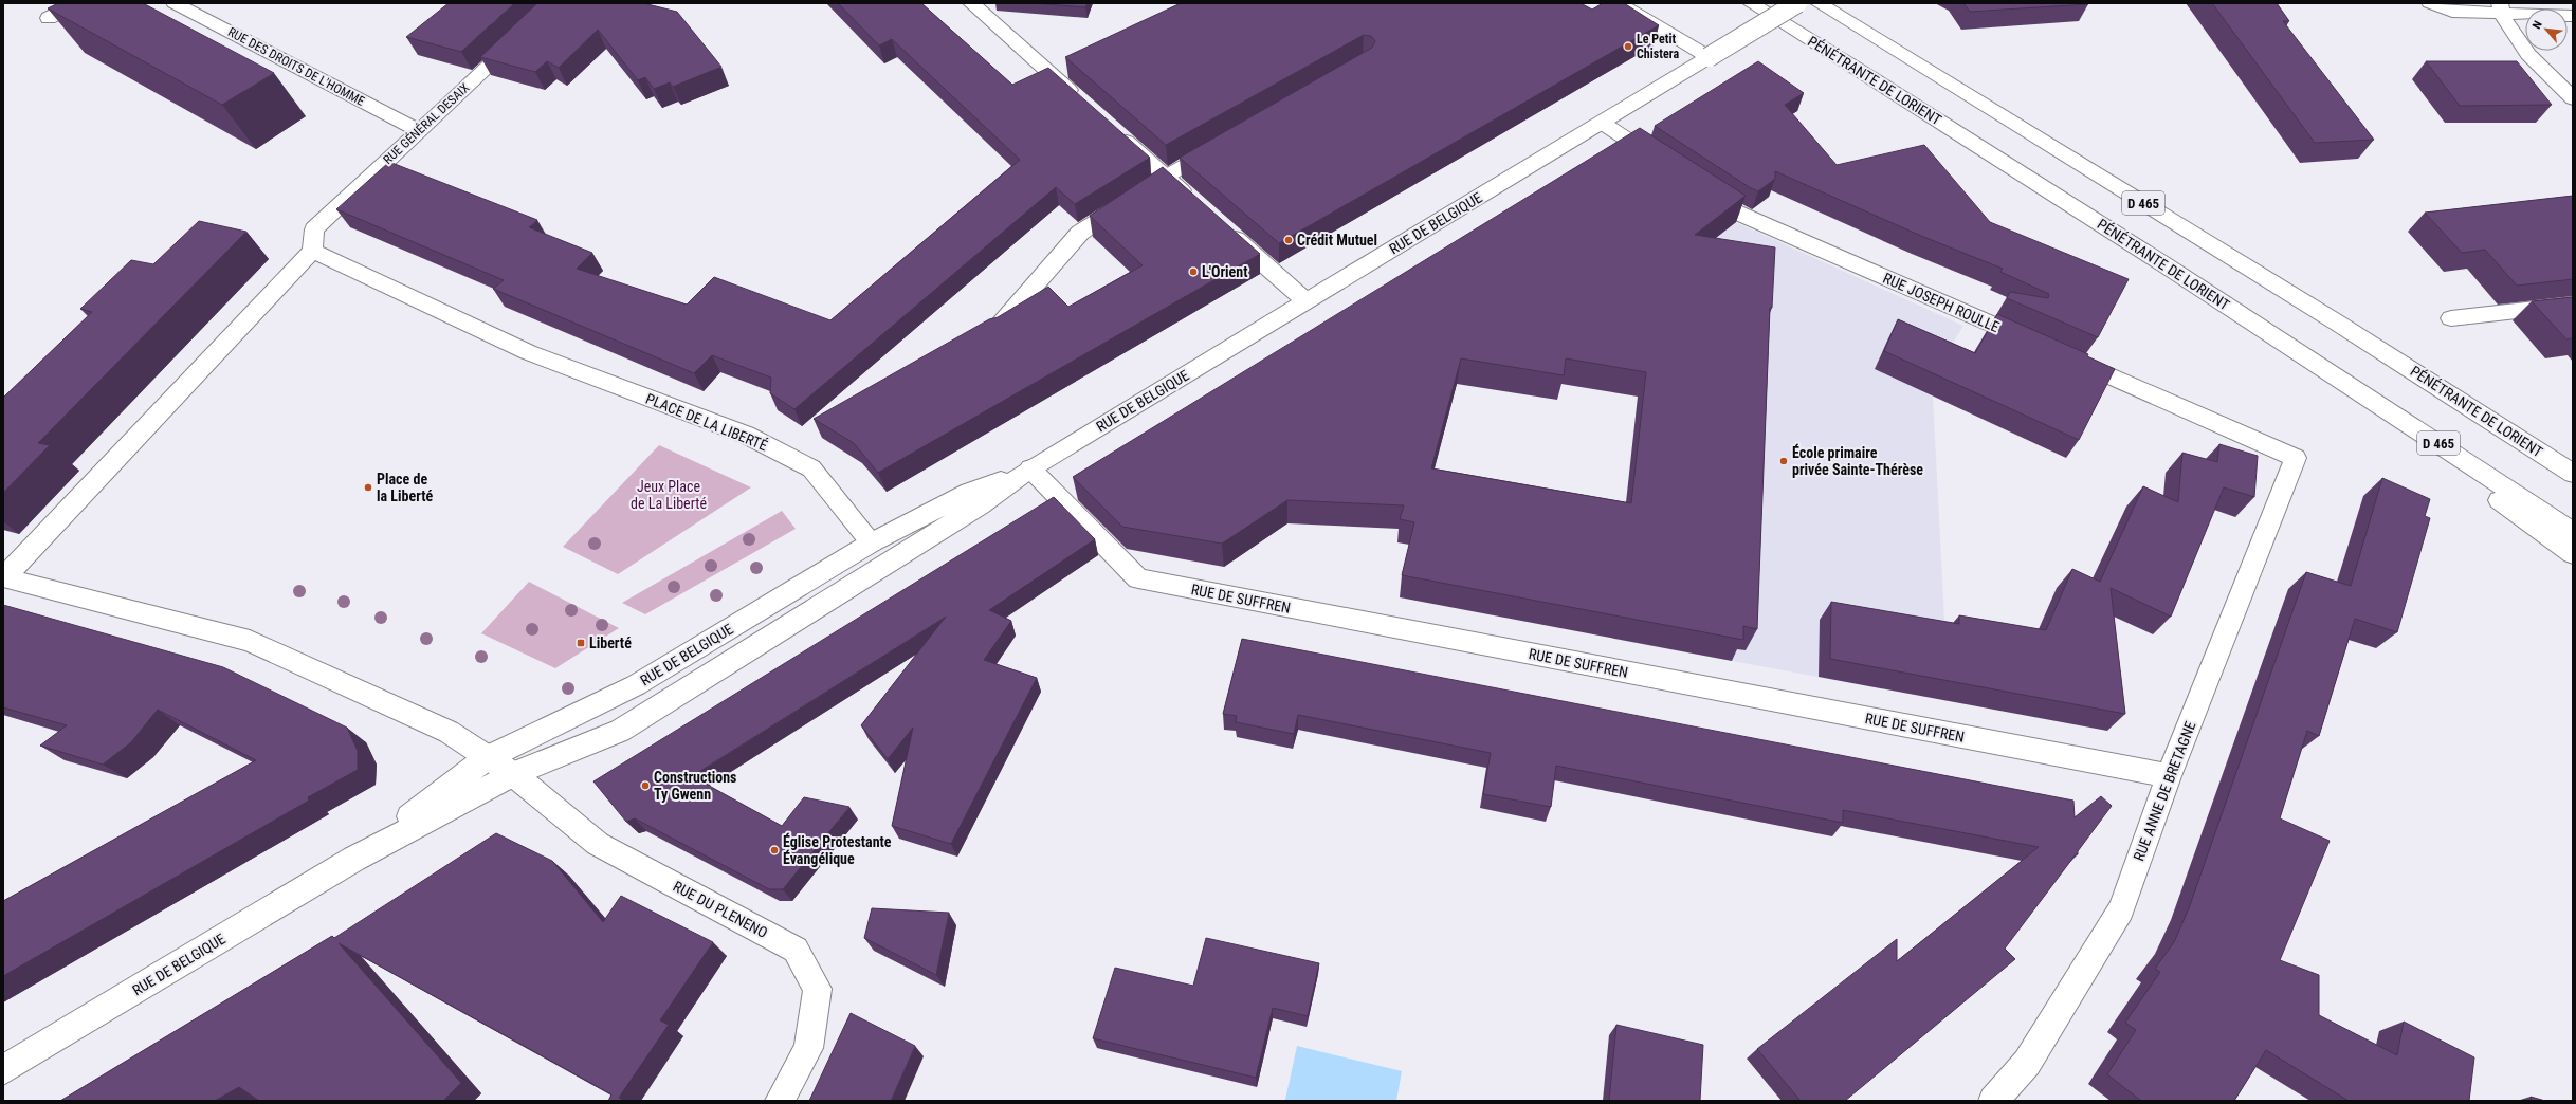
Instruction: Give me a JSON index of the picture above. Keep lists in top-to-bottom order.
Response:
{
  "streets": {
    "main road": [
      "RUE DES DROITS DE L'HOMME",
      "PÉNÉTRANTE DE LORIENT",
      "RUE GÉNÉRAL DESAIX",
      "D 465",
      "RUE DE BELGIQUE",
      "RUE JOSEPH ROULLE",
      "PLACE DE LA LIBERTÉ",
      "RUE DE SUFFREN",
      "RUE ANNE DE BRETAGNE",
      "RUE DU PLENENO"
    ]
  },
  "crossings": [
    ["RUE DES DROITS DE L'HOMME", "RUE GÉNÉRAL DESAIX"],
    ["RUE GÉNÉRAL DESAIX", "PLACE DE LA LIBERTÉ"],
    ["RUE DE BELGIQUE", "PLACE DE LA LIBERTÉ"],
    ["RUE DE BELGIQUE", "RUE DE SUFFREN"],
    ["RUE DE BELGIQUE", "RUE DU PLENENO"],
    ["RUE DE SUFFREN", "RUE ANNE DE BRETAGNE"]
  ],
  "parks": ["Jeux Place de La Liberté"],
  "places": {
    "other": [
      "Le Petit Chistera",
      "Crédit Mutuel",
      "L'Orient",
      "École primaire privée Sainte-Thérèse",
      "Place de la Liberté",
      "Constructions Ty Gwenn",
      "Église Protestante Évangélique"
    ],
    "transit": ["Liberté"]
  },
  "north": "top left"
}
